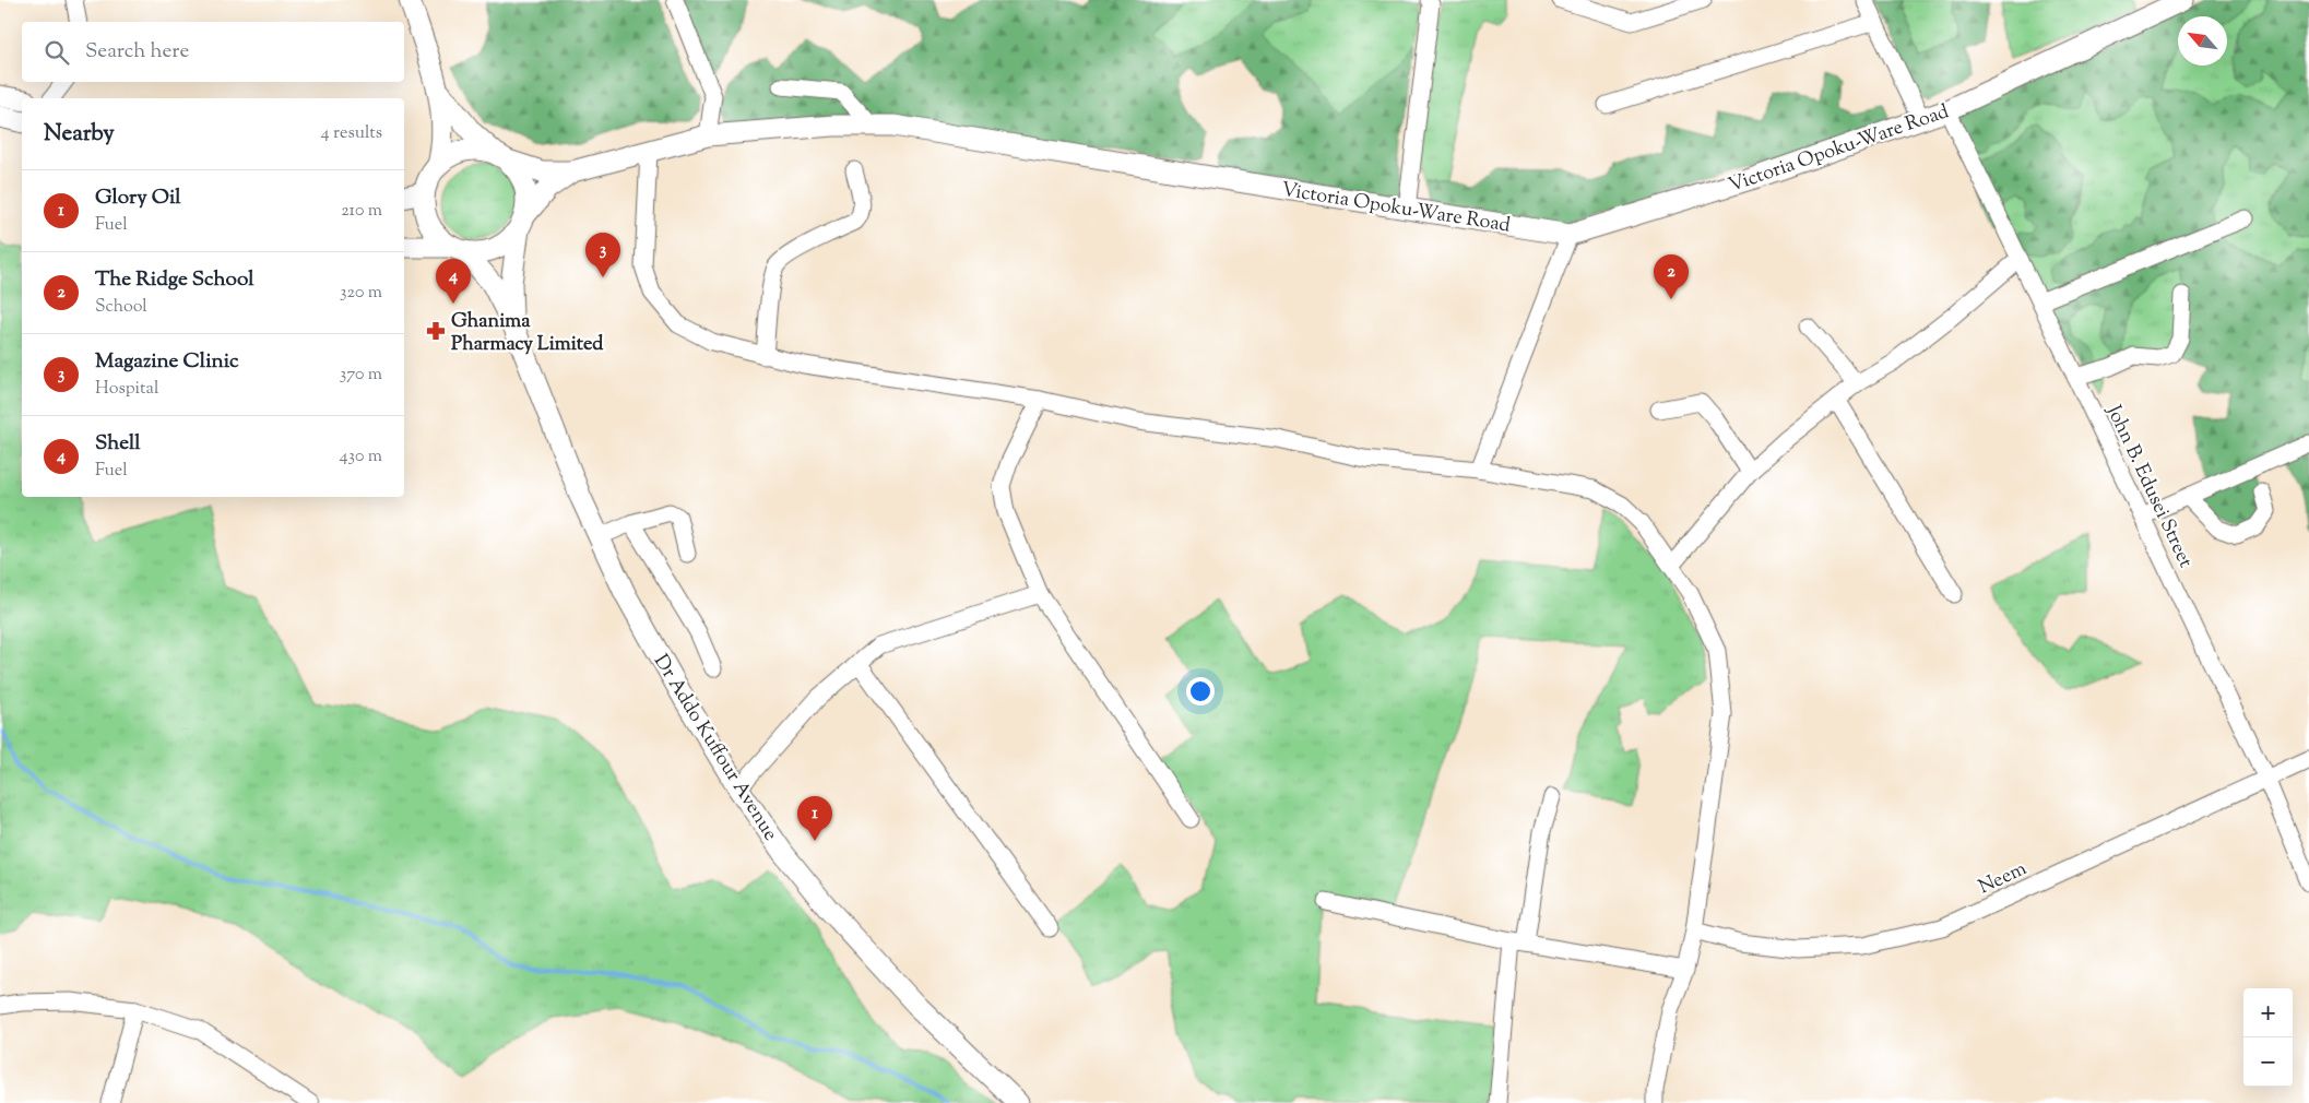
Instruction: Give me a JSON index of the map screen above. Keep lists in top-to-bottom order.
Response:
{
  "streets": {
    "main road": ["Victoria Opoku-Ware Road", "Dr Addo Kuffour Avenue"],
    "street": ["John B. Edusei Street", "Neem"]
  },
  "crossings": [
    ["Victoria Opoku-Ware Road", "John B. Edusei Street"],
    ["John B. Edusei Street", "Neem"]
  ],
  "places": {
    "pharmacy": ["Ghanima Pharmacy Limited"]
  },
  "north": "top left",
  "page": {
    "search": "Search here",
    "heading": ["Nearby", "4 results"],
    "list": [
      {
        "mark": "1",
        "name": "Glory Oil",
        "note": "Fuel",
        "value": "210 m"
      },
      {
        "mark": "2",
        "name": "The Ridge School",
        "note": "School",
        "value": "320 m"
      },
      {
        "mark": "3",
        "name": "Magazine Clinic",
        "note": "Hospital",
        "value": "370 m"
      },
      {
        "mark": "4",
        "name": "Shell",
        "note": "Fuel",
        "value": "430 m"
      }
    ],
    "pins": [
      "3",
      "2",
      "4",
      "1"
    ],
    "map_buttons": ["+", "−"]
  }
}
